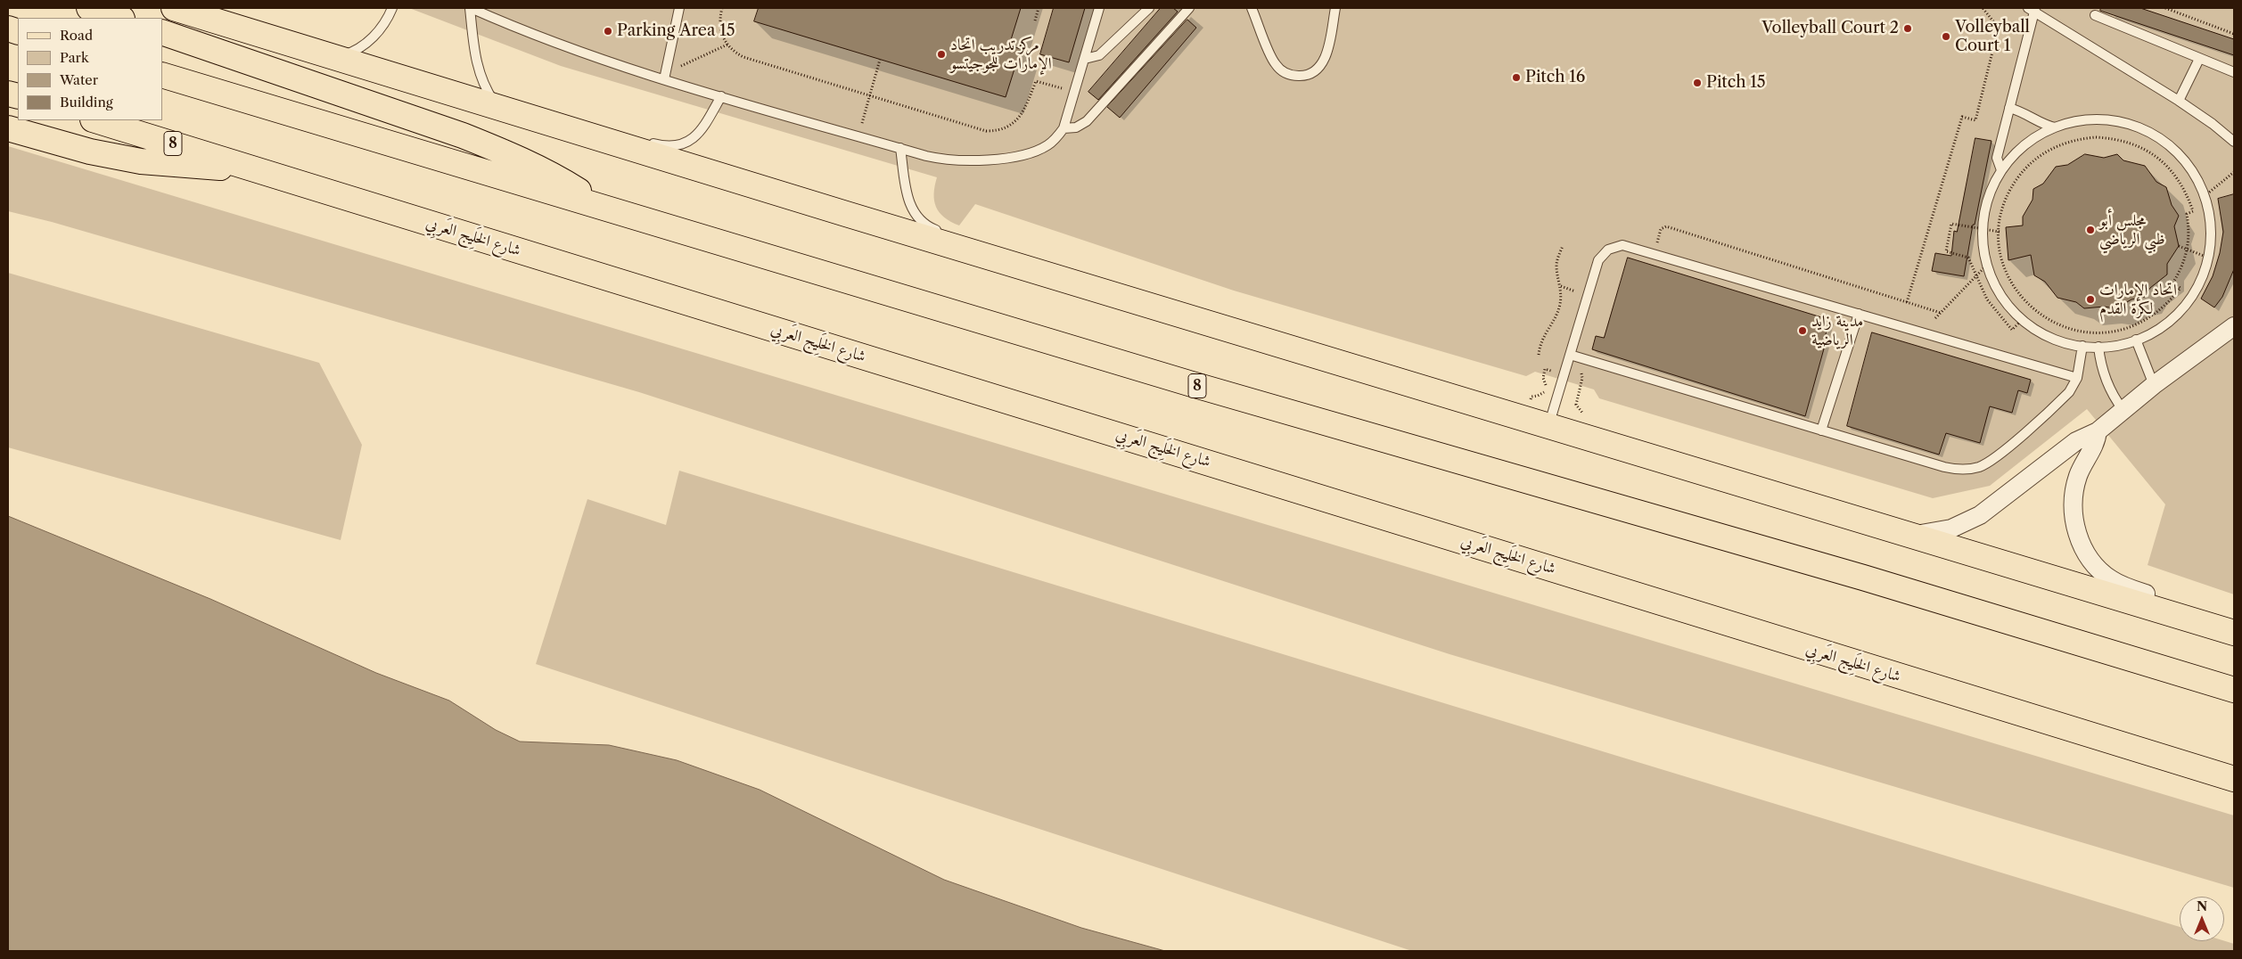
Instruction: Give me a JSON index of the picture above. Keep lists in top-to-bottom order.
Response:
{
  "streets": {
    "main road": ["8", "شارع الخَلِيج العَربِي"]
  },
  "places": [
    "Volleyball Court 2",
    "Parking Area 15",
    "Volleyball Court 1",
    "مركز تدريب اتحاد الإمارات للجوجيتسو",
    "Pitch 16",
    "Pitch 15",
    "مجلس أبو ظبي الرياضي",
    "اتحاد الإمارات لكرة القدم",
    "مدينة زايد الرياضية"
  ],
  "legend": [
    "Road",
    "Park",
    "Water",
    "Building"
  ],
  "north": "top"
}
